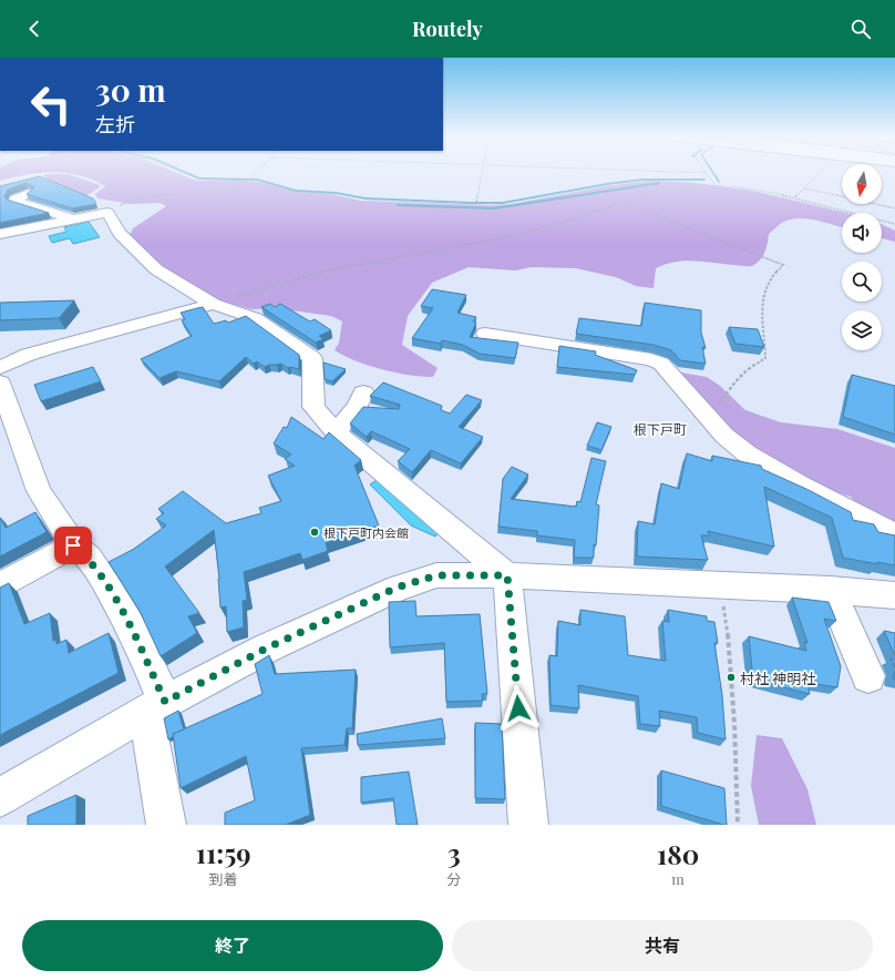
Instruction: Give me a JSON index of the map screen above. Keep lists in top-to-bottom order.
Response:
{
  "districts": ["根下戸町"],
  "places": ["根下戸町内会館", "村社 神明社"],
  "north": "bottom",
  "page": {
    "header": "Routely",
    "turn": ["30 m", "左折"],
    "eta": [
      "11:59",
      "到着",
      "3",
      "分",
      "180",
      "m"
    ],
    "buttons": ["終了", "共有"]
  }
}
